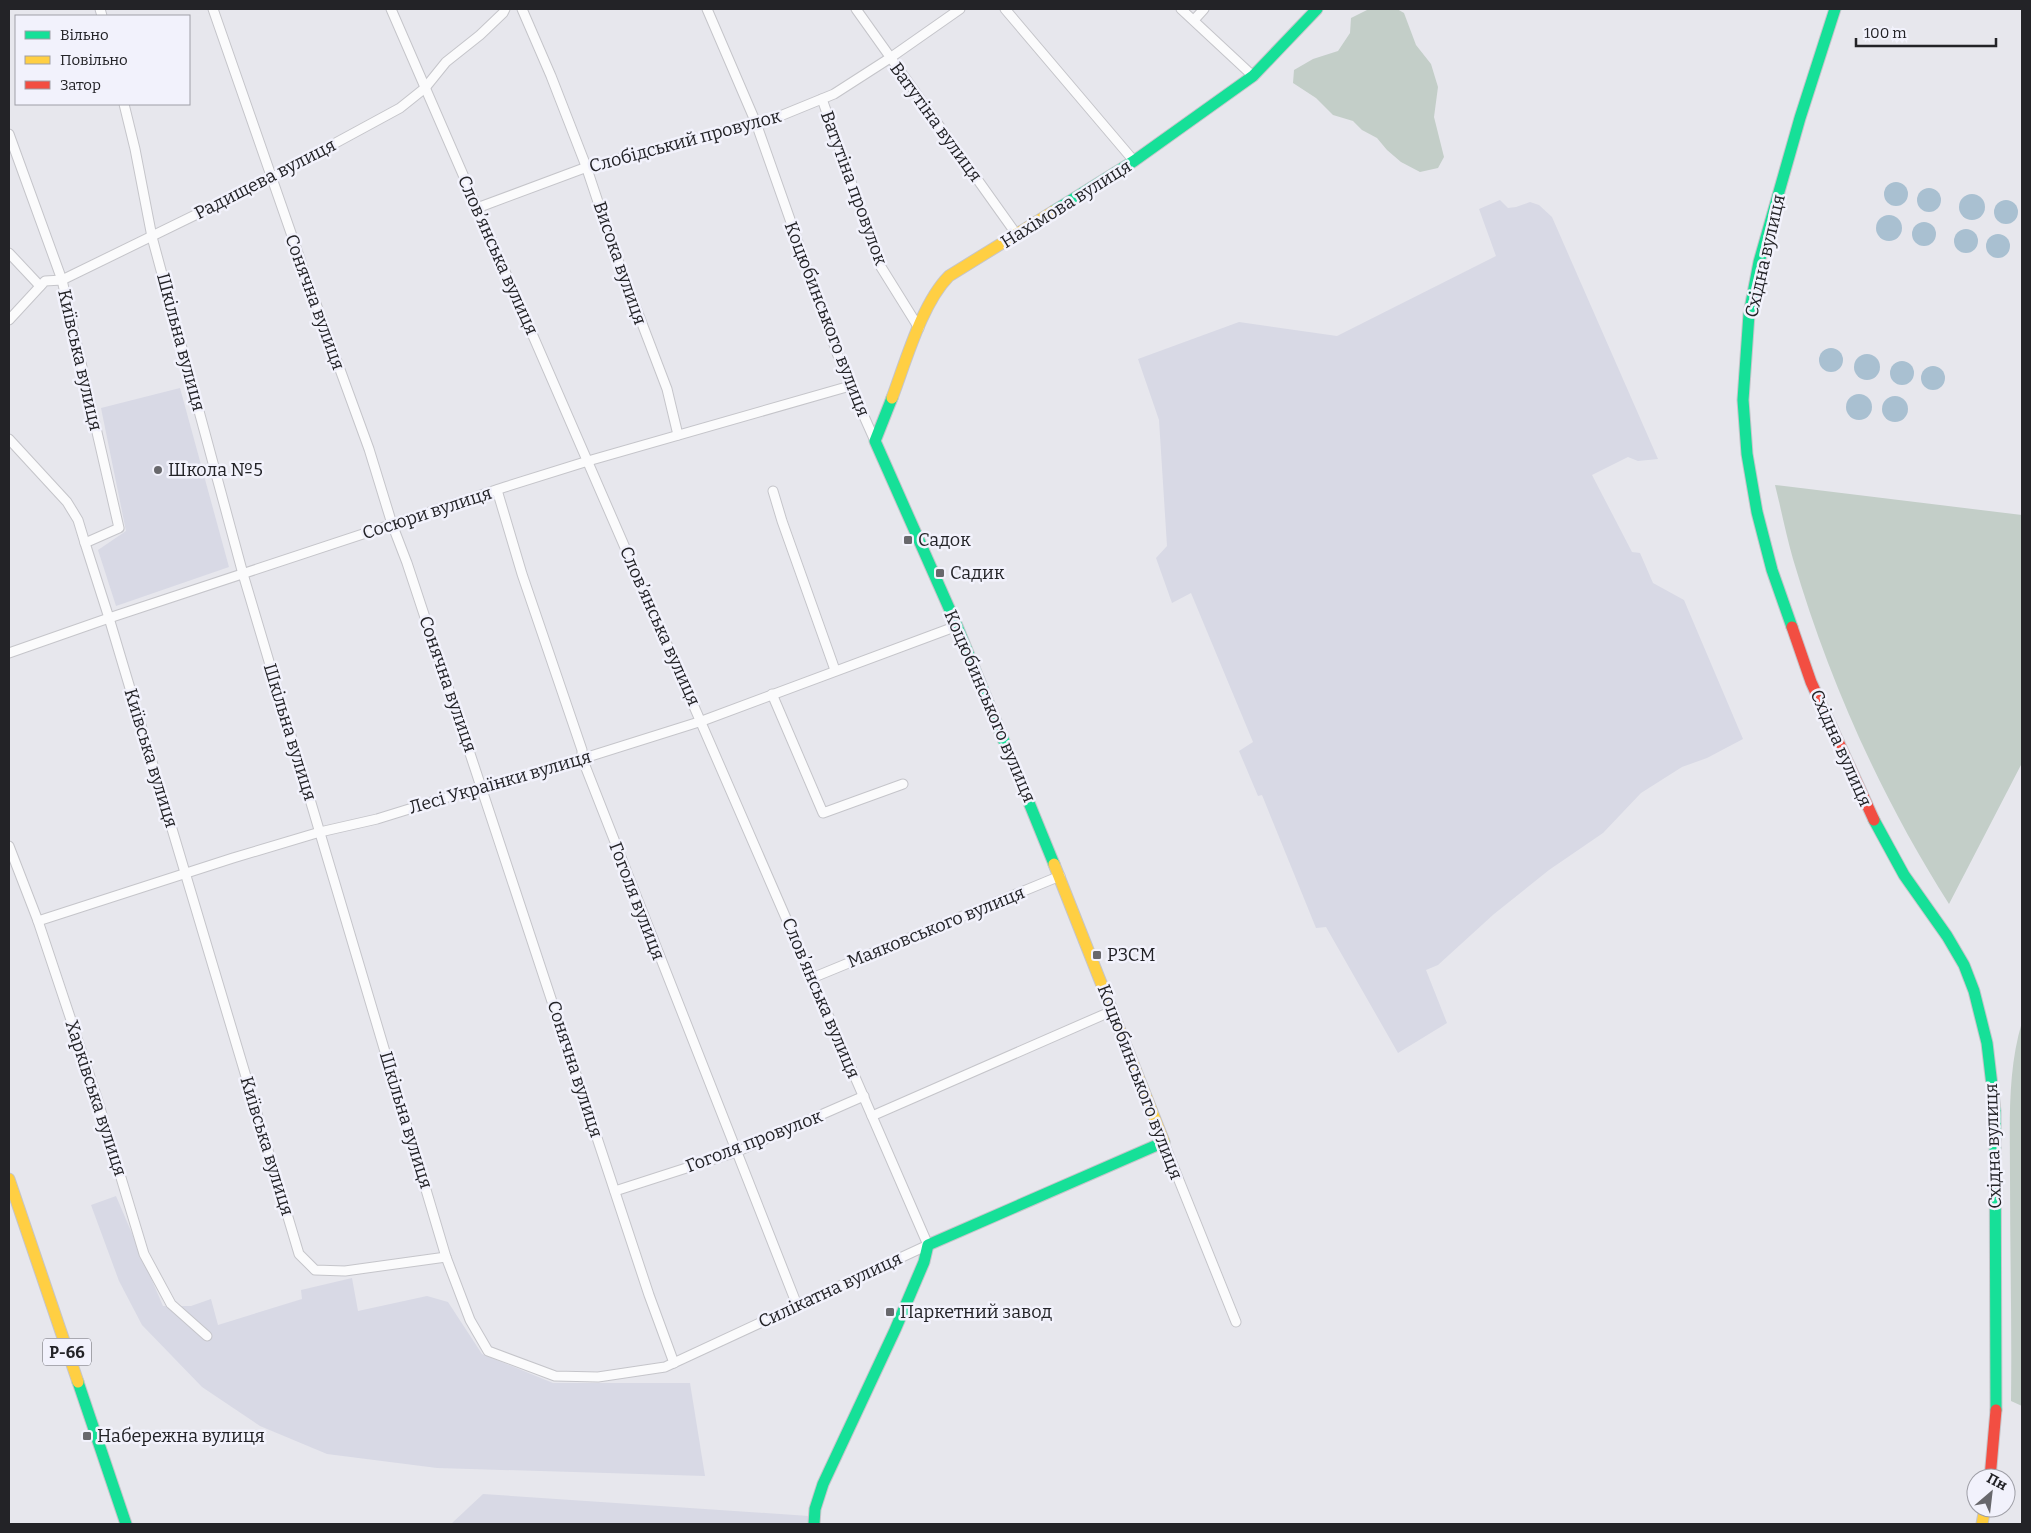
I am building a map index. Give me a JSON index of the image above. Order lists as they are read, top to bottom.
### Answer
{
  "streets": {
    "street": [
      "Ватутіна вулиця",
      "Слобідський провулок",
      "Радищева вулиця",
      "Ватутіна провулок",
      "Нахімова вулиця",
      "Слов’янська вулиця",
      "Східна вулиця",
      "Висока вулиця",
      "Сонячна вулиця",
      "Коцюбинського вулиця",
      "Шкільна вулиця",
      "Київська вулиця",
      "Сосюри вулиця",
      "Лесі Українки вулиця",
      "Гоголя вулиця",
      "Маяковського вулиця",
      "Харківська вулиця",
      "Гоголя провулок",
      "Силікатна вулиця",
      "Р-66"
    ]
  },
  "crossings": [
    ["Ватутіна вулиця", "Слобідський провулок"],
    ["Ватутіна вулиця", "Нахімова вулиця"],
    ["Слобідський провулок", "Ватутіна провулок"],
    ["Слобідський провулок", "Слов’янська вулиця"],
    ["Слобідський провулок", "Висока вулиця"],
    ["Слобідський провулок", "Коцюбинського вулиця"],
    ["Радищева вулиця", "Слов’янська вулиця"],
    ["Радищева вулиця", "Сонячна вулиця"],
    ["Радищева вулиця", "Шкільна вулиця"],
    ["Радищева вулиця", "Київська вулиця"],
    ["Ватутіна провулок", "Нахімова вулиця"],
    ["Нахімова вулиця", "Коцюбинського вулиця"],
    ["Слов’янська вулиця", "Сосюри вулиця"],
    ["Слов’янська вулиця", "Лесі Українки вулиця"],
    ["Слов’янська вулиця", "Маяковського вулиця"],
    ["Слов’янська вулиця", "Гоголя провулок"],
    ["Слов’янська вулиця", "Силікатна вулиця"],
    ["Висока вулиця", "Сосюри вулиця"],
    ["Сонячна вулиця", "Сосюри вулиця"],
    ["Сонячна вулиця", "Лесі Українки вулиця"],
    ["Сонячна вулиця", "Гоголя провулок"],
    ["Сонячна вулиця", "Силікатна вулиця"],
    ["Коцюбинського вулиця", "Сосюри вулиця"],
    ["Коцюбинського вулиця", "Лесі Українки вулиця"],
    ["Коцюбинського вулиця", "Маяковського вулиця"],
    ["Коцюбинського вулиця", "Силікатна вулиця"],
    ["Шкільна вулиця", "Київська вулиця"],
    ["Шкільна вулиця", "Сосюри вулиця"],
    ["Шкільна вулиця", "Лесі Українки вулиця"],
    ["Шкільна вулиця", "Силікатна вулиця"],
    ["Київська вулиця", "Сосюри вулиця"],
    ["Київська вулиця", "Лесі Українки вулиця"],
    ["Сосюри вулиця", "Гоголя вулиця"],
    ["Лесі Українки вулиця", "Гоголя вулиця"],
    ["Лесі Українки вулиця", "Харківська вулиця"],
    ["Гоголя вулиця", "Гоголя провулок"],
    ["Гоголя вулиця", "Силікатна вулиця"]
  ],
  "places": {
    "other": ["Школа №5"],
    "transit": [
      "Садок",
      "Садик",
      "РЗСМ",
      "Паркетний завод",
      "Набережна вулиця"
    ]
  },
  "legend": ["Вільно", "Повільно", "Затор"],
  "scale_bar": "100 m",
  "north": "top right"
}
